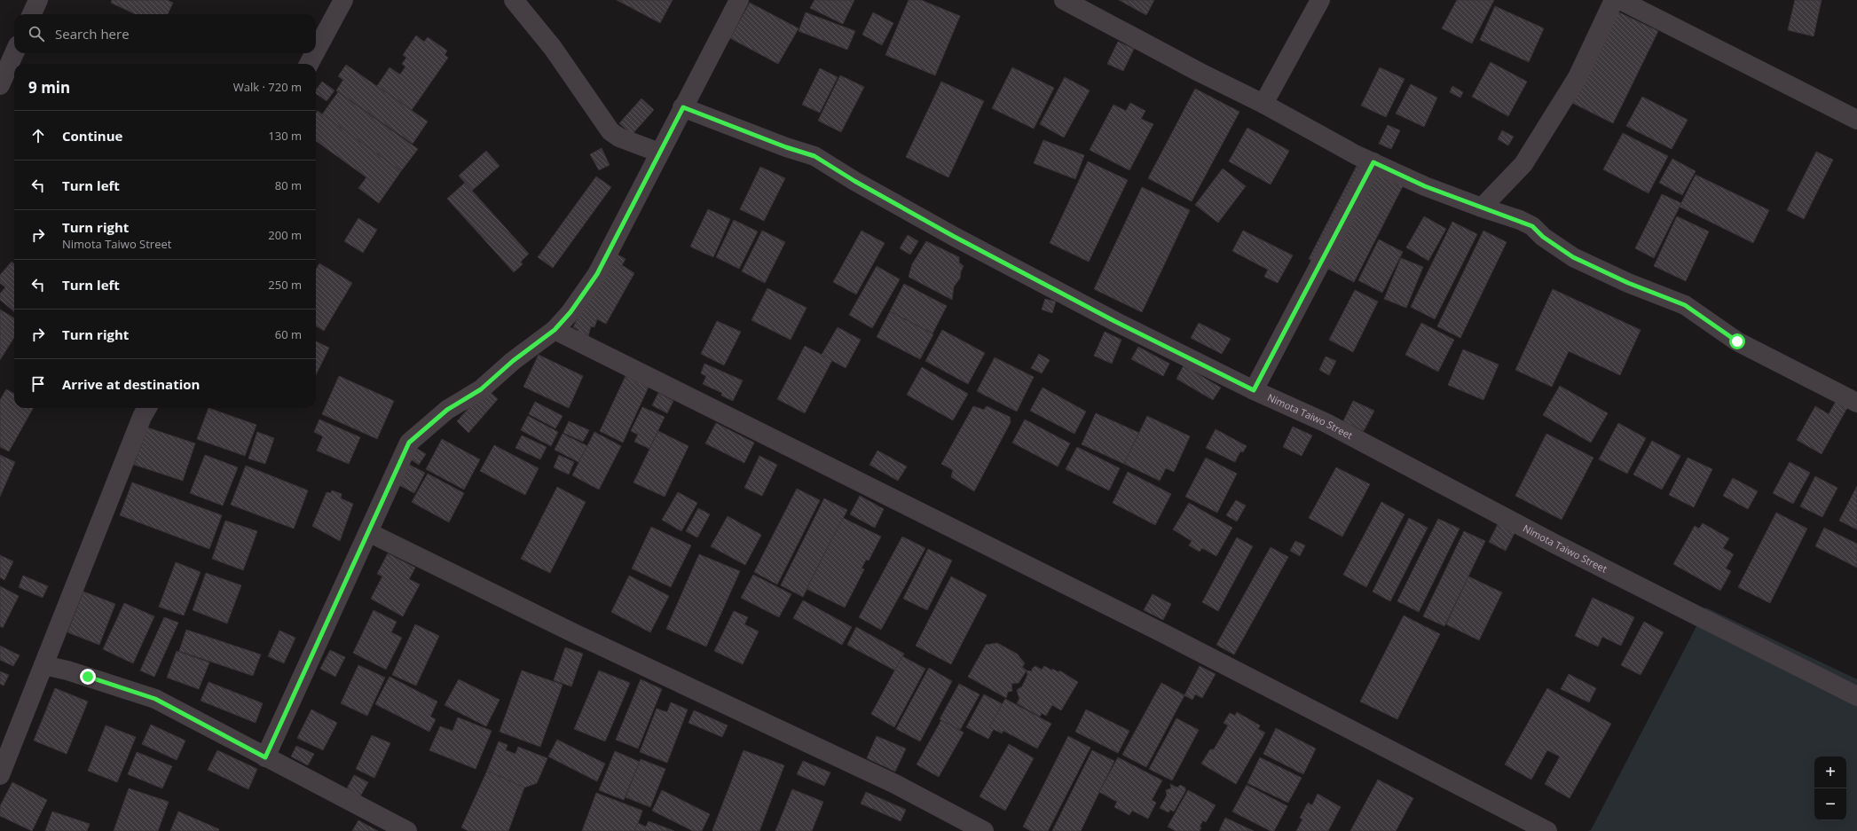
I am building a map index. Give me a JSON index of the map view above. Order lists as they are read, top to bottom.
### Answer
{
  "streets": {
    "street": ["Nimota Taiwo Street"]
  },
  "page": {
    "search": "Search here",
    "heading": ["9 min", "Walk · 720 m"],
    "list": [
      ["Continue", "130 m"],
      ["Turn left", "80 m"],
      ["Turn right", "Nimota Taiwo Street", "200 m"],
      ["Turn left", "250 m"],
      ["Turn right", "60 m"],
      "Arrive at destination"
    ],
    "map_buttons": ["+", "−"]
  }
}
